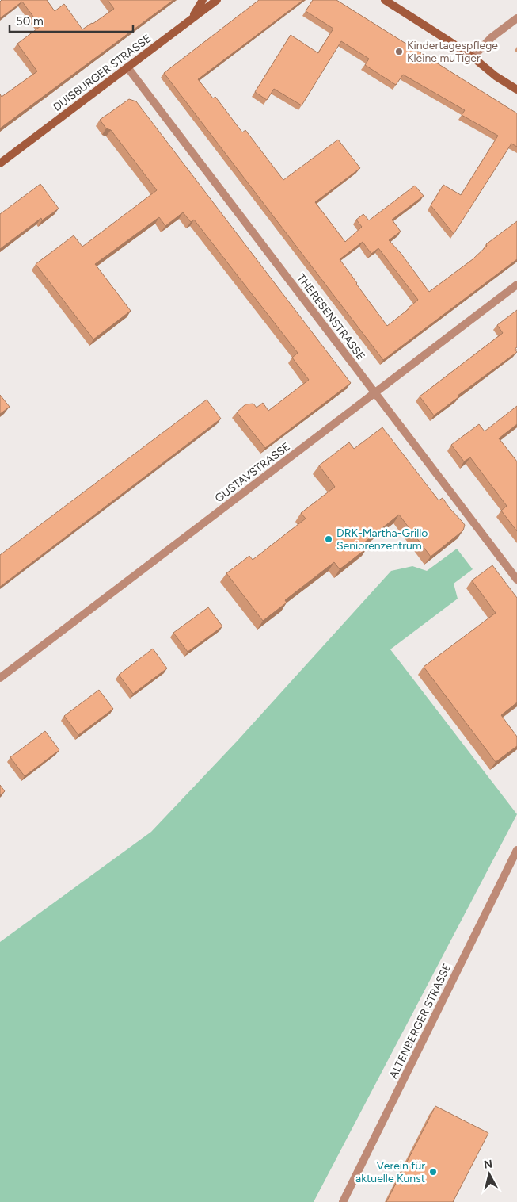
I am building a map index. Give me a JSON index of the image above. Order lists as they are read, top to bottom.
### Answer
{
  "streets": {
    "main road": ["DUISBURGER STRASSE"],
    "street": ["THERESENSTRASSE", "GUSTAVSTRASSE", "ALTENBERGER STRASSE"]
  },
  "crossings": [
    ["DUISBURGER STRASSE", "THERESENSTRASSE"],
    ["THERESENSTRASSE", "GUSTAVSTRASSE"]
  ],
  "places": ["Kindertagespflege Kleine muTiger", "DRK-Martha-Grillo Seniorenzentrum", "Verein für aktuelle Kunst"],
  "scale_bar": "50 m",
  "north": "top"
}
